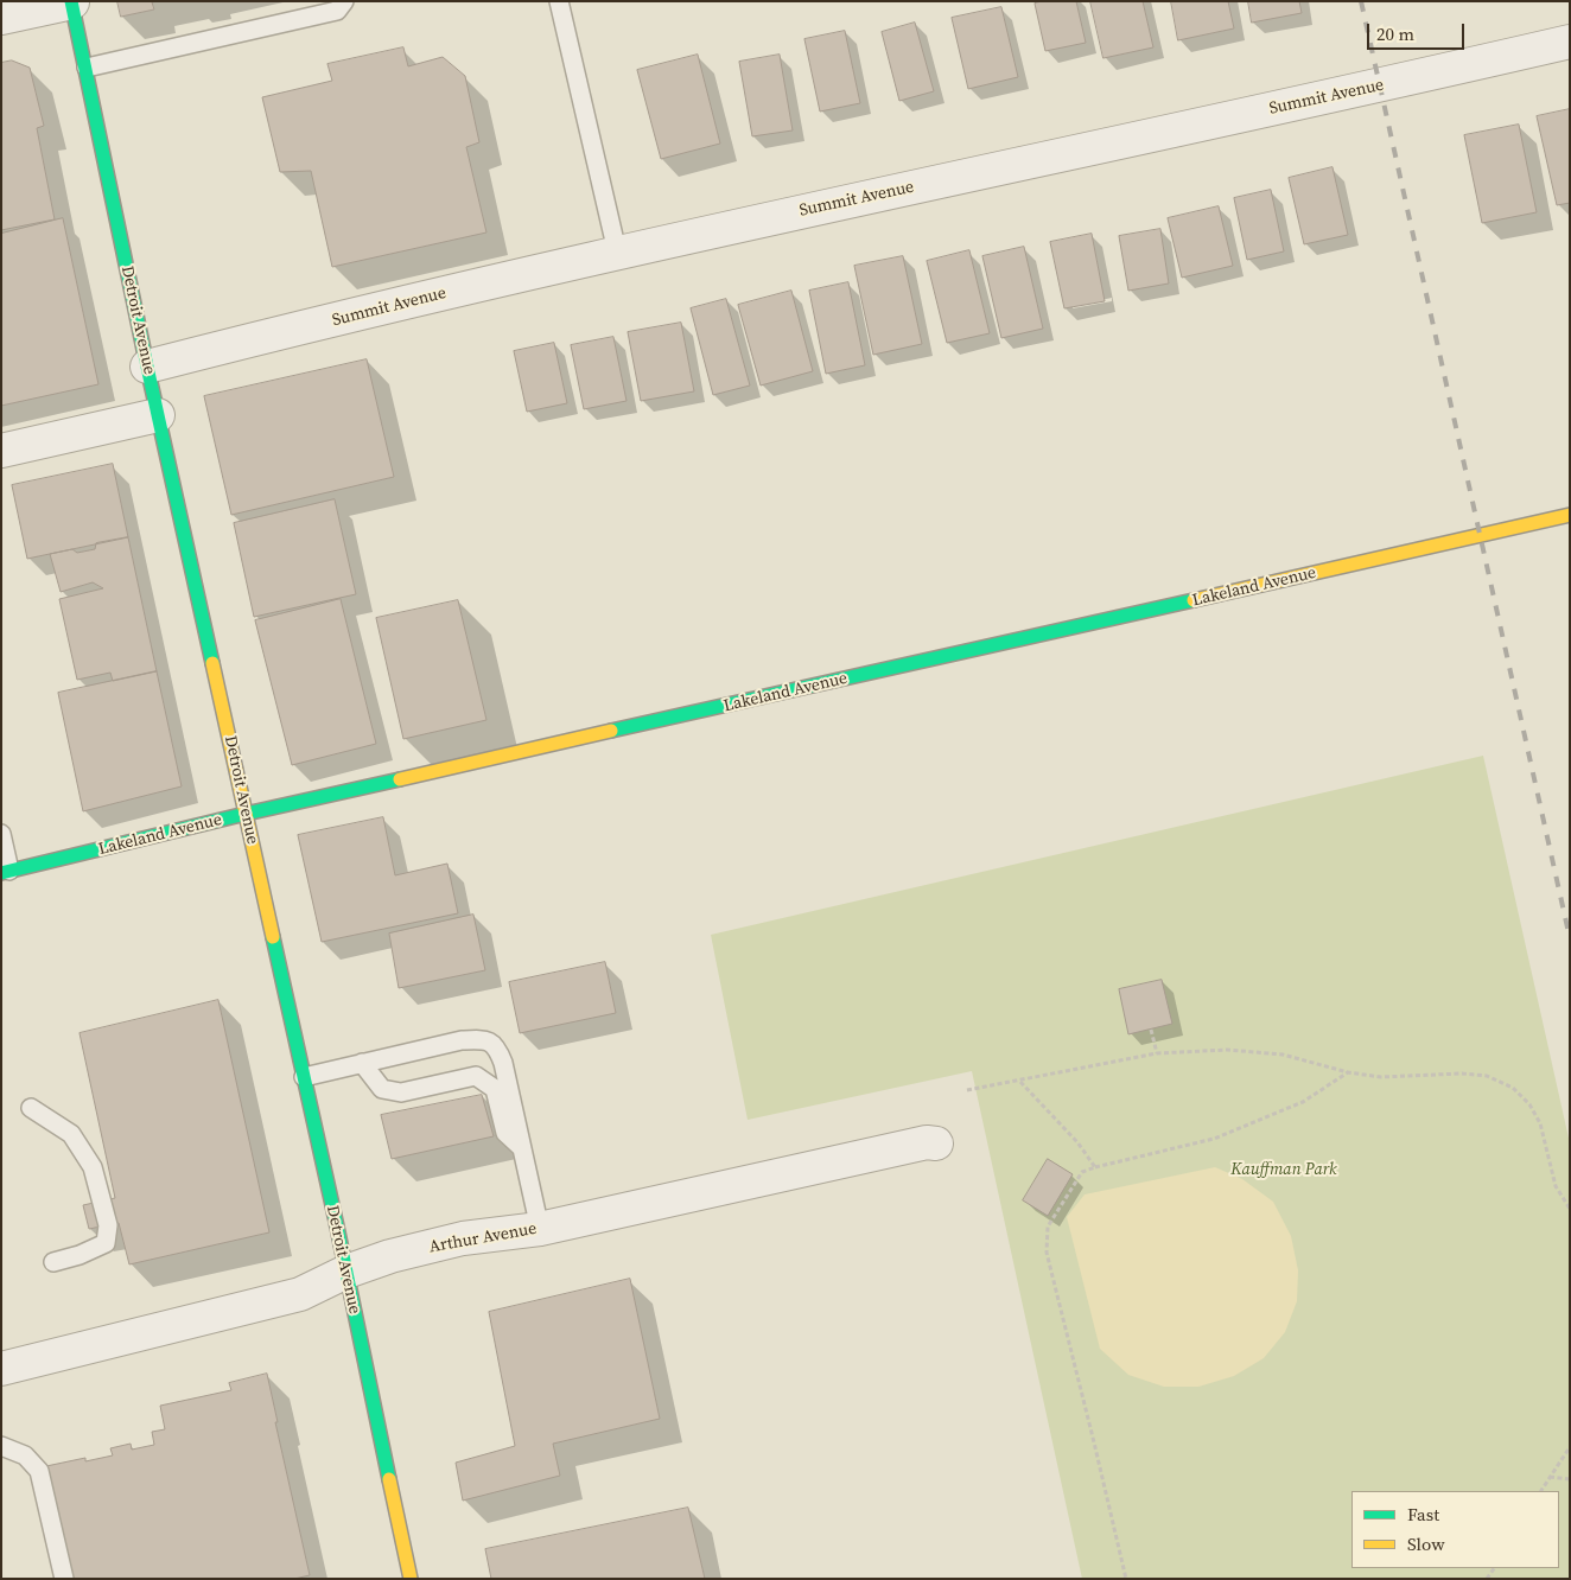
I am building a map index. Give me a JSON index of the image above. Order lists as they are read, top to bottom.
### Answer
{
  "streets": {
    "main road": ["Detroit Avenue", "Lakeland Avenue"],
    "street": ["Summit Avenue", "Arthur Avenue"]
  },
  "crossings": [
    ["Summit Avenue", "Detroit Avenue"],
    ["Detroit Avenue", "Lakeland Avenue"],
    ["Detroit Avenue", "Arthur Avenue"]
  ],
  "parks": ["Kauffman Park"],
  "legend": ["Fast", "Slow"],
  "scale_bar": "20 m"
}
